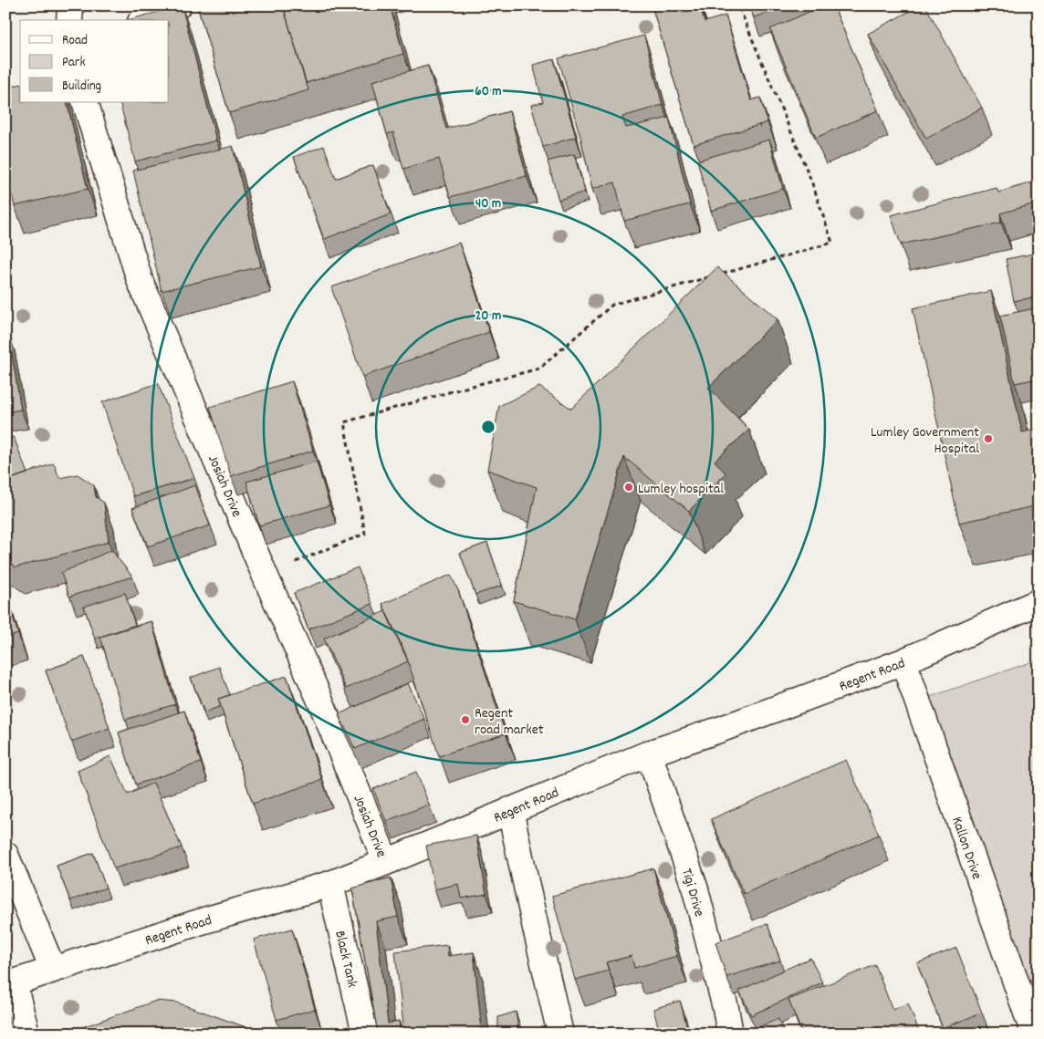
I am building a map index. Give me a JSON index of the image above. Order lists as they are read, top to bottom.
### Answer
{
  "streets": {
    "street": [
      "Josiah Drive",
      "Regent Road",
      "Kallon Drive",
      "Tigi Drive",
      "Black Tank"
    ]
  },
  "crossings": [
    ["Josiah Drive", "Regent Road"],
    ["Regent Road", "Kallon Drive"],
    ["Regent Road", "Tigi Drive"],
    ["Regent Road", "Black Tank"]
  ],
  "places": ["Lumley Government Hospital", "Lumley hospital", "Regent road market"],
  "legend": ["Road", "Park", "Building"],
  "rings": ["60 m", "40 m", "20 m"]
}
